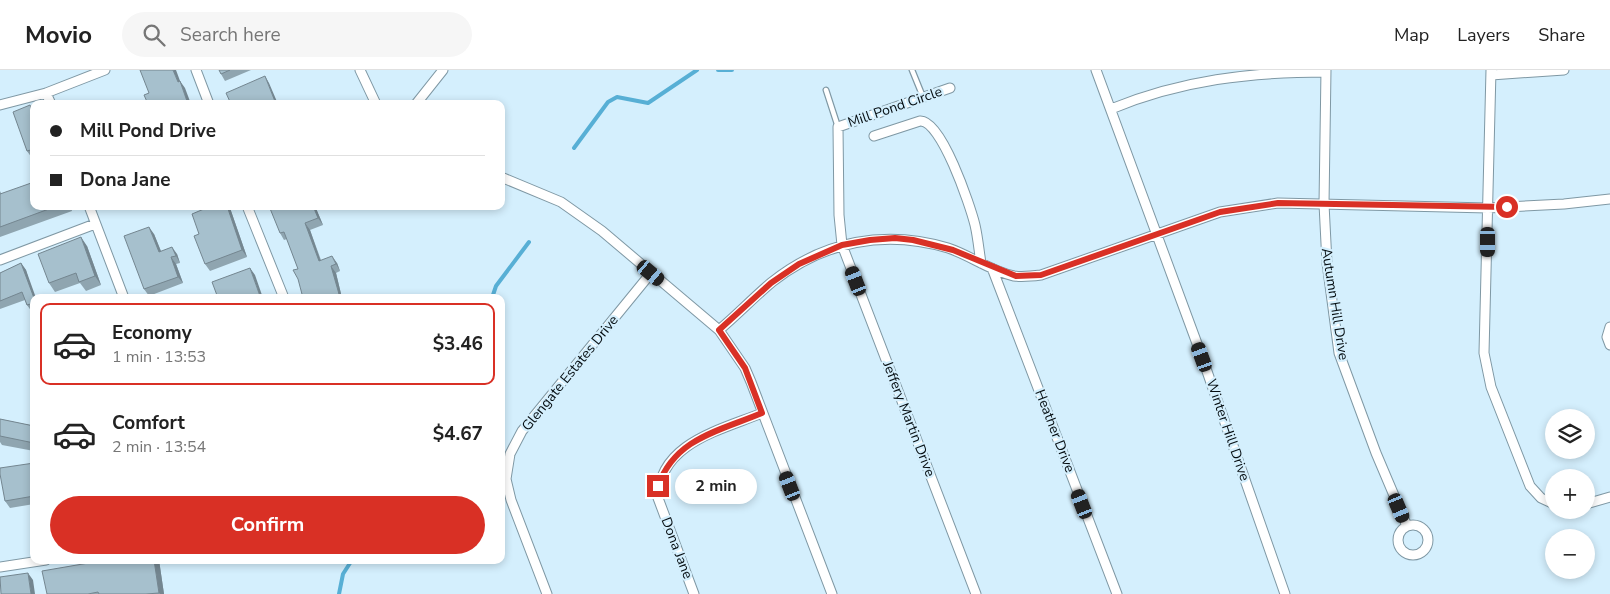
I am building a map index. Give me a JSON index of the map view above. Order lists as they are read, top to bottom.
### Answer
{
  "streets": {
    "street": [
      "Mill Pond Circle",
      "Autumn Hill Drive",
      "Glengate Estates Drive",
      "Jeffery Martin Drive",
      "Winter Hill Drive",
      "Heather Drive",
      "Dona Jane"
    ]
  },
  "crossings": [
    ["Mill Pond Circle", "Jeffery Martin Drive"]
  ],
  "page": {
    "header": "Movio",
    "search": "Search here",
    "nav": ["Map", "Layers", "Share"],
    "banner": ["Mill Pond Drive", "Dona Jane"],
    "list": [
      {
        "name": "Economy",
        "note": "1 min · 13:53",
        "value": "$3.46"
      },
      {
        "name": "Comfort",
        "note": "2 min · 13:54",
        "value": "$4.67"
      }
    ],
    "map_buttons": ["+", "−"],
    "bubble": "2 min",
    "buttons": "Confirm"
  }
}
